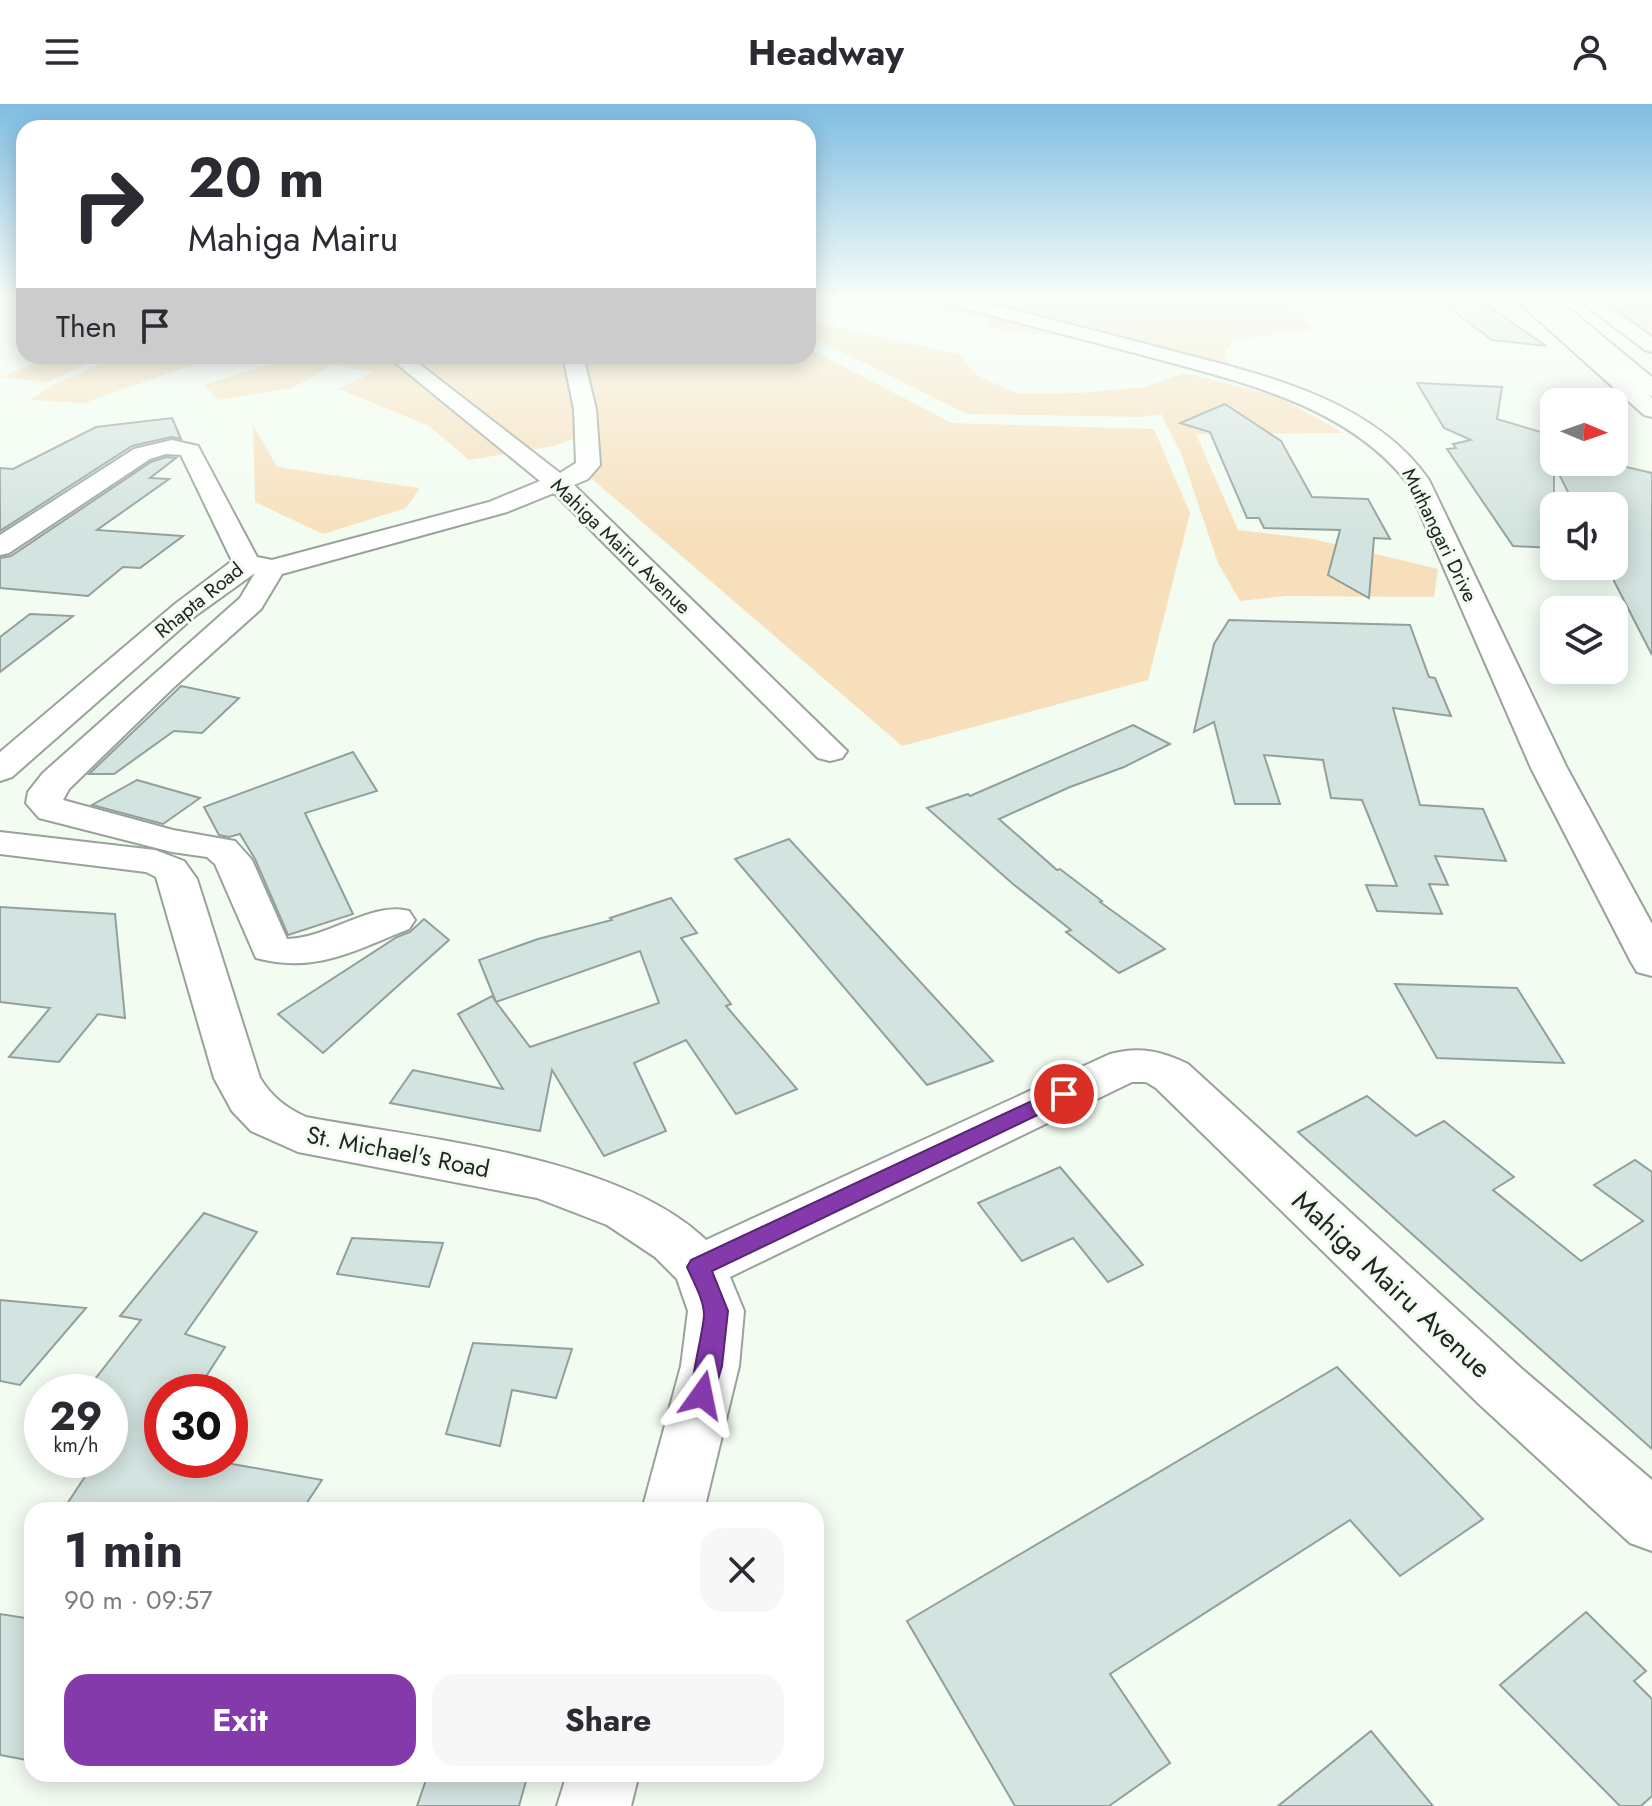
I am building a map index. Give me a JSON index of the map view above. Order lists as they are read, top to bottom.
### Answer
{
  "streets": {
    "street": [
      "Muthangari Drive",
      "Mahiga Mairu Avenue",
      "Rhapta Road",
      "St. Michael's Road"
    ]
  },
  "crossings": [
    ["Mahiga Mairu Avenue", "St. Michael's Road"]
  ],
  "north": "right",
  "page": {
    "header": "Headway",
    "turn": ["20 m", "Mahiga Mairu"],
    "then": "Then",
    "speed": "29 km/h",
    "limit": "30",
    "heading": ["1 min", "90 m · 09:57"],
    "buttons": ["Exit", "Share"]
  }
}
